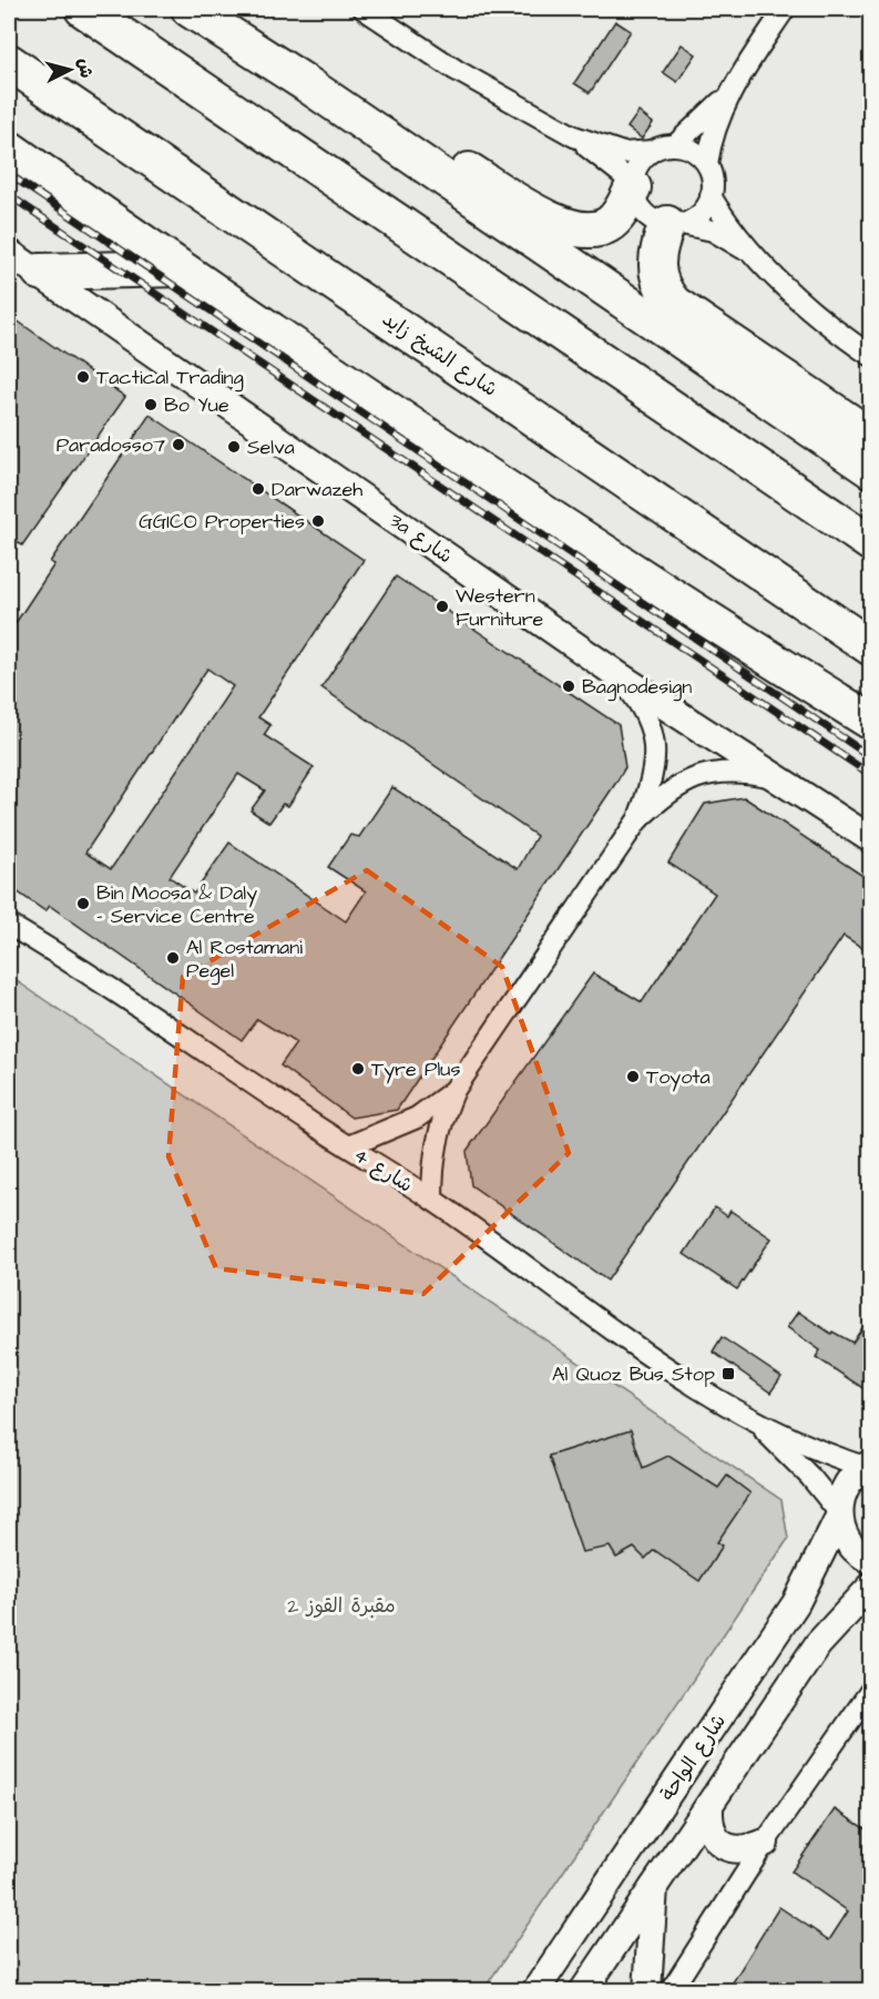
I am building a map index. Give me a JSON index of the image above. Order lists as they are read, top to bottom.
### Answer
{
  "streets": {
    "highway": ["شارع الشيخ زايد"],
    "street": ["3a شارع", "شارع 4", "شارع الواحة"]
  },
  "crossings": [
    ["شارع 4", "شارع الواحة"]
  ],
  "parks": ["مقبرة القوز 2"],
  "places": {
    "other": [
      "Tactical Trading",
      "Bo Yue",
      "Paradosso7",
      "Selva",
      "Darwazeh",
      "GGICO Properties",
      "Western Furniture",
      "Bagnodesign",
      "Bin Moosa & Daly - Service Centre",
      "Al Rostamani Pegel",
      "Tyre Plus",
      "Toyota"
    ],
    "transit": ["Al Quoz Bus Stop"]
  },
  "north": "right"
}
